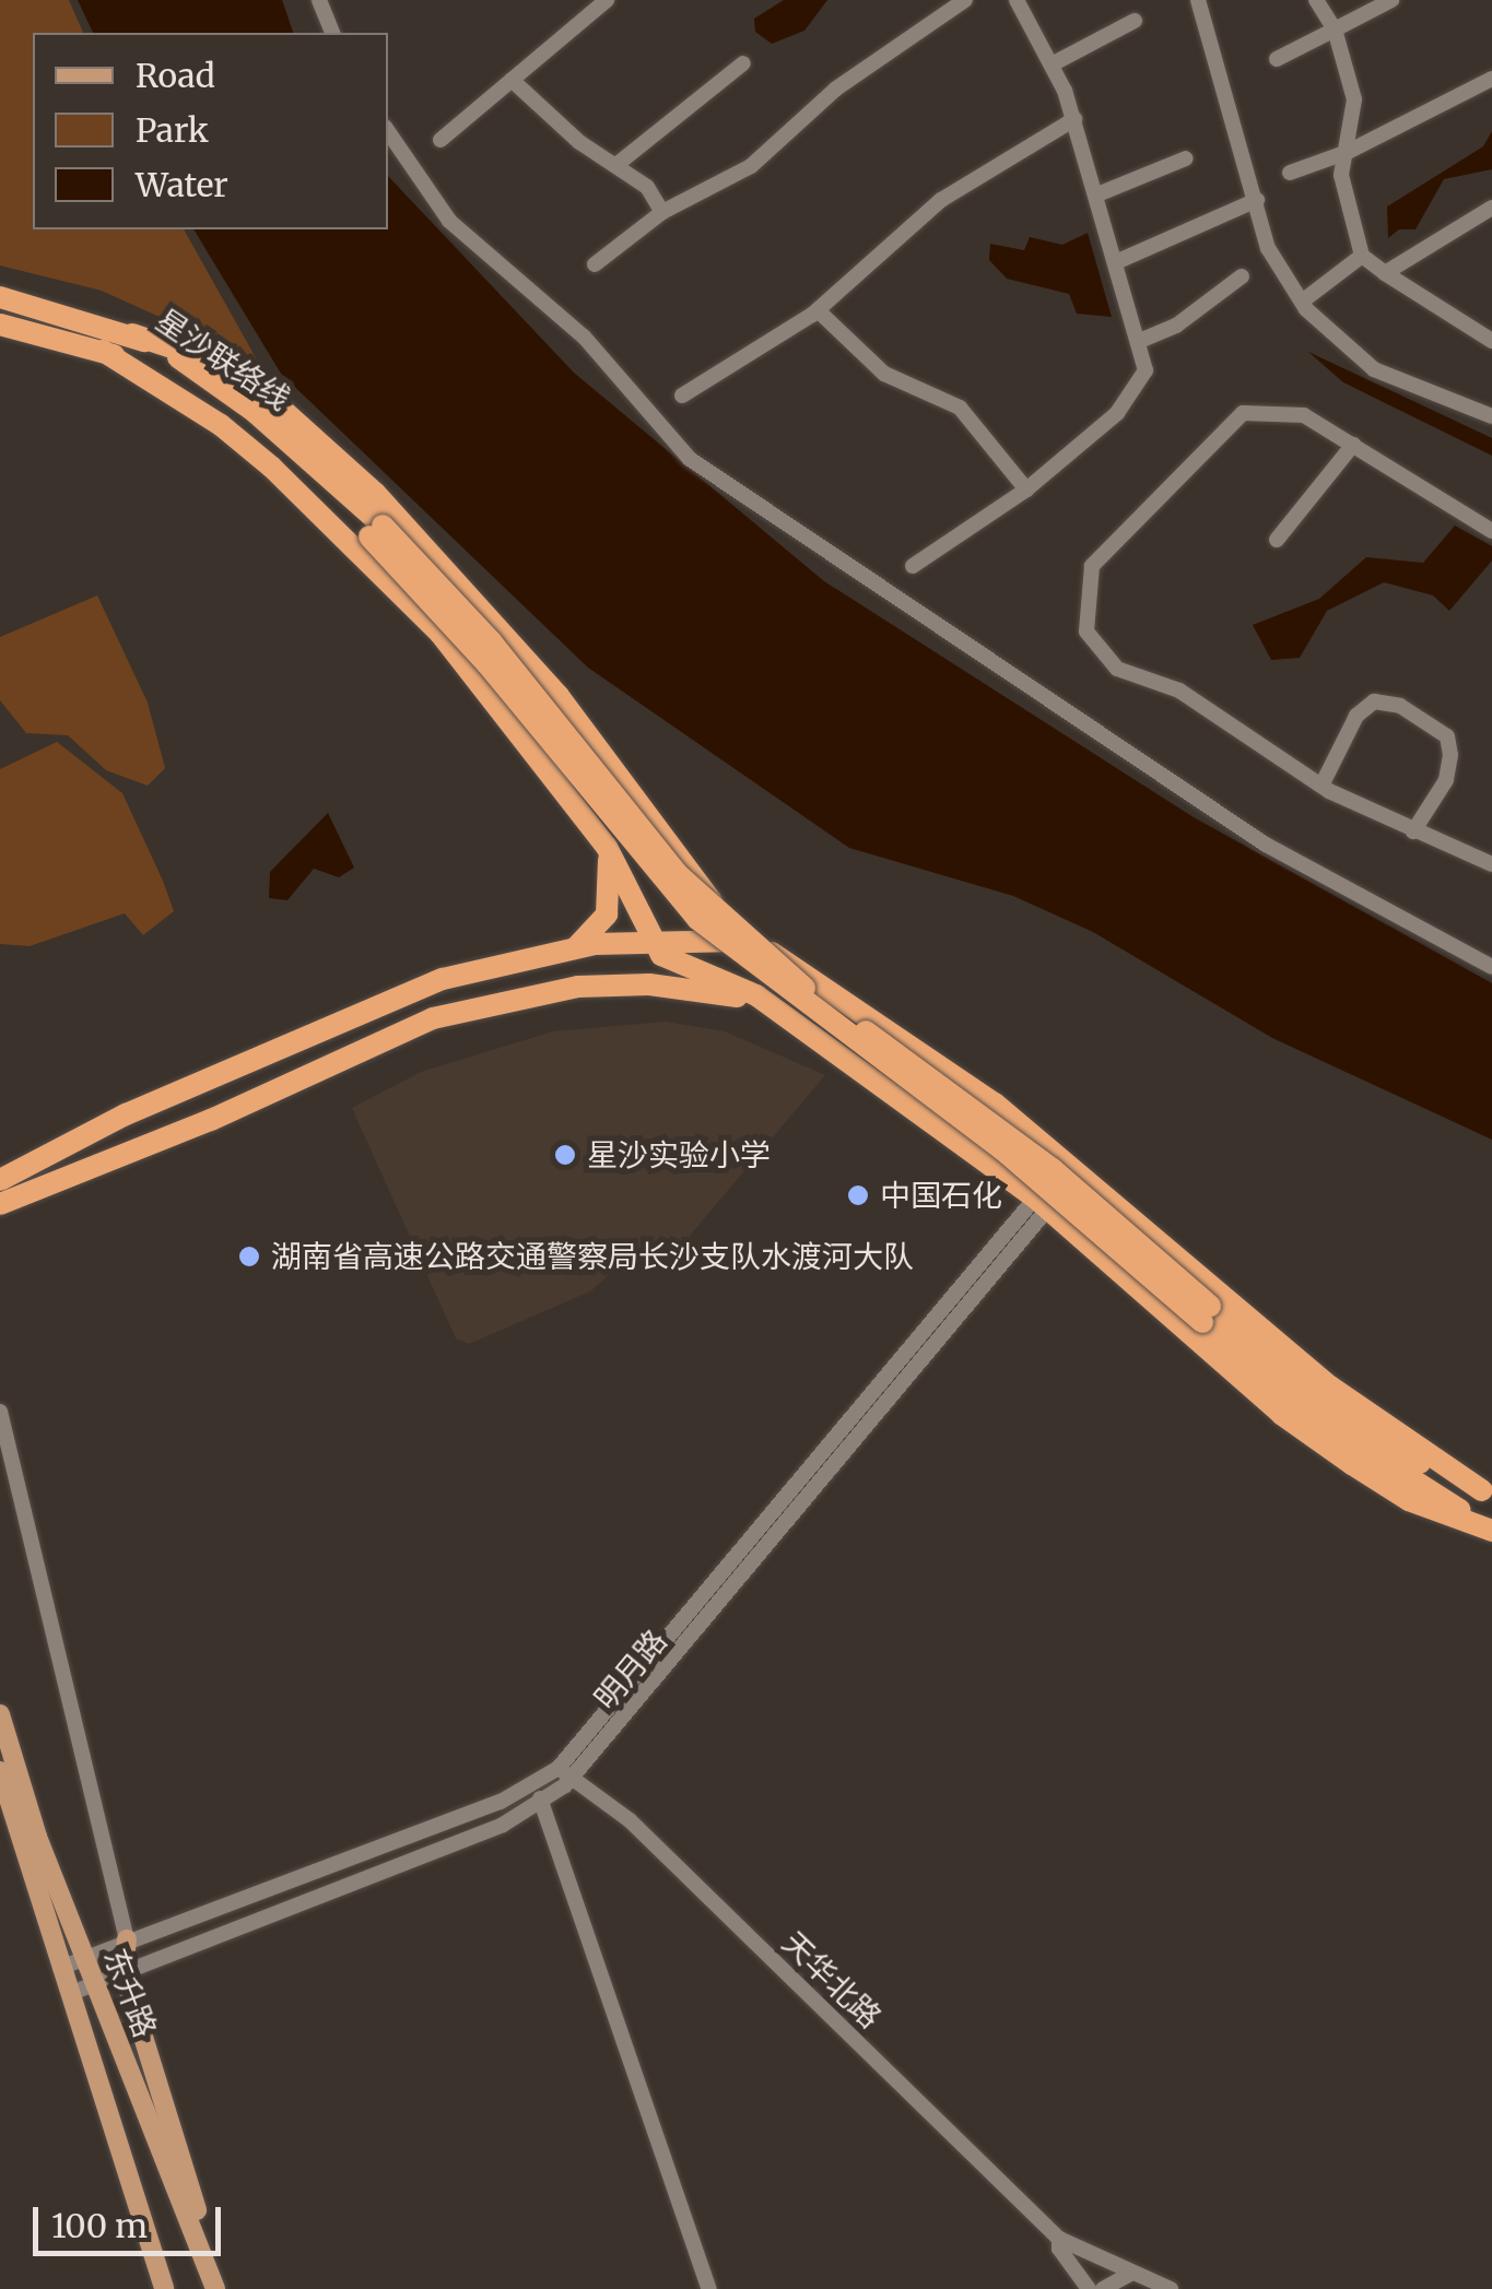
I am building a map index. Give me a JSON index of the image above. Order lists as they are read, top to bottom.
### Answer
{
  "streets": {
    "highway": ["星沙联络线"],
    "main road": ["东升路"],
    "street": ["明月路", "天华北路"]
  },
  "crossings": [
    ["明月路", "天华北路"],
    ["明月路", "东升路"]
  ],
  "places": ["星沙实验小学", "中国石化", "湖南省高速公路交通警察局长沙支队水渡河大队"],
  "legend": ["Road", "Park", "Water"],
  "scale_bar": "100 m"
}
